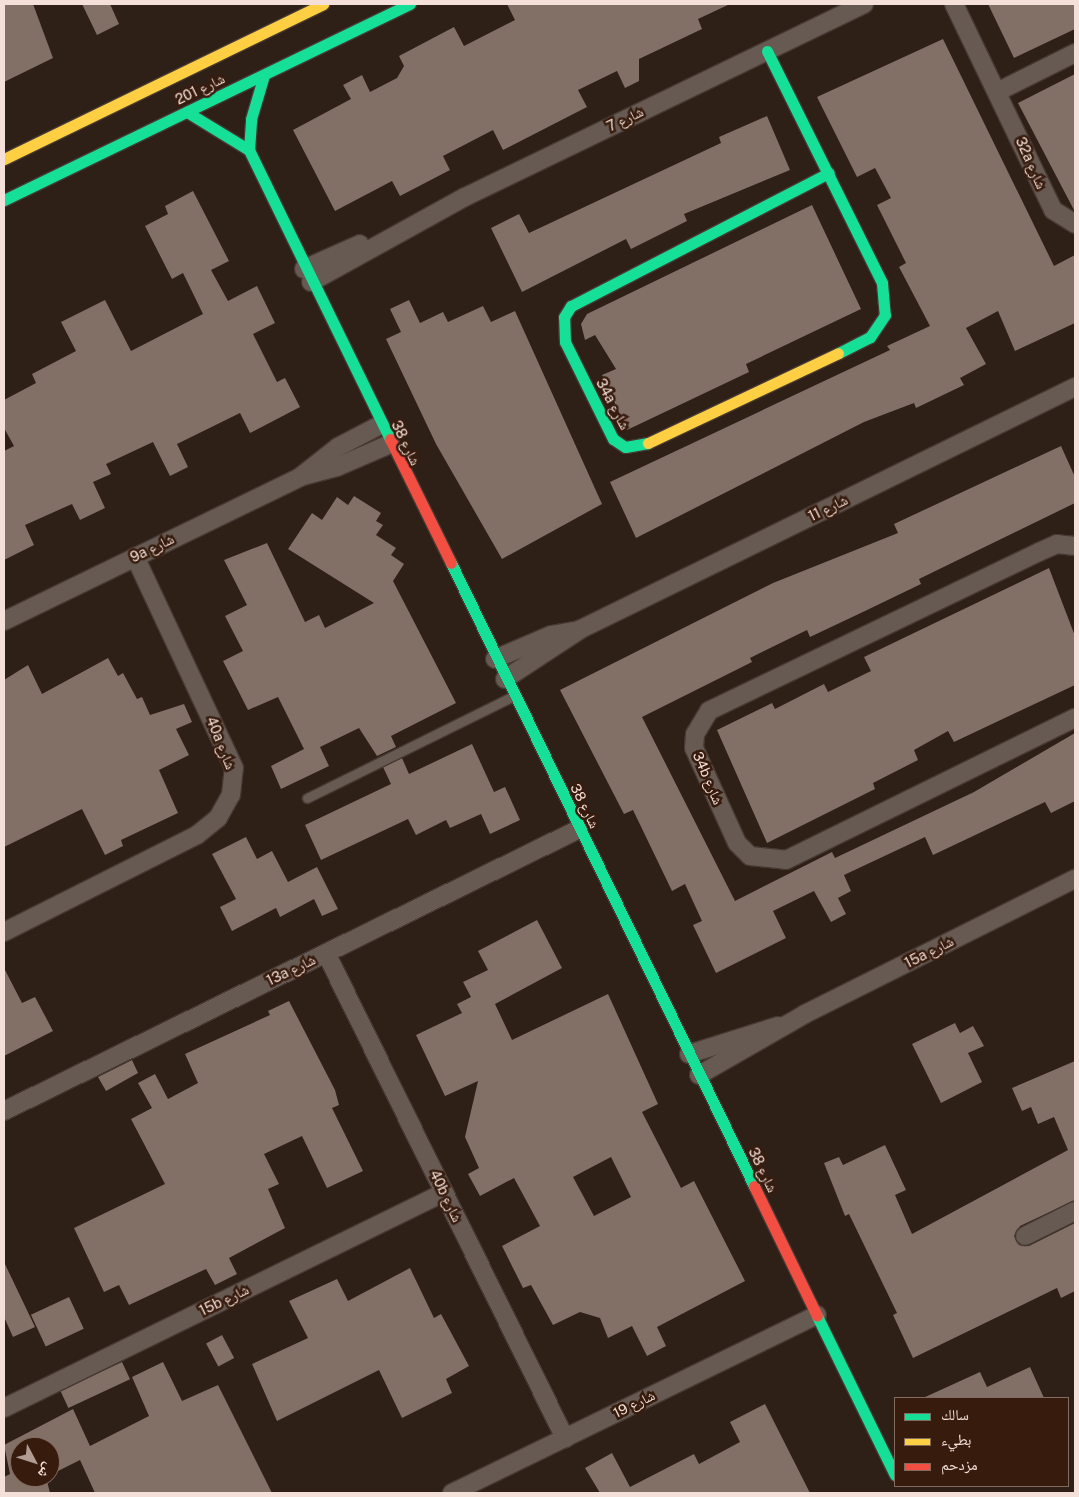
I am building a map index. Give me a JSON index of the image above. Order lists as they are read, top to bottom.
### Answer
{
  "streets": {
    "street": [
      "شارع 201",
      "شارع 7",
      "32a شارع",
      "34a شارع",
      "شارع 38",
      "شارع 11",
      "9a شارع",
      "40a شارع",
      "34b شارع",
      "15a شارع",
      "13a شارع",
      "40b شارع",
      "15b شارع",
      "شارع 19"
    ]
  },
  "crossings": [
    ["شارع 201", "شارع 38"],
    ["شارع 7", "34a شارع"],
    ["شارع 7", "شارع 38"],
    ["شارع 38", "شارع 11"],
    ["شارع 38", "9a شارع"],
    ["شارع 38", "15a شارع"],
    ["شارع 38", "13a شارع"],
    ["شارع 38", "شارع 19"],
    ["9a شارع", "40a شارع"],
    ["13a شارع", "40b شارع"],
    ["40b شارع", "15b شارع"],
    ["40b شارع", "شارع 19"]
  ],
  "legend": ["سالك", "بطيء", "مزدحم"],
  "north": "bottom right"
}
